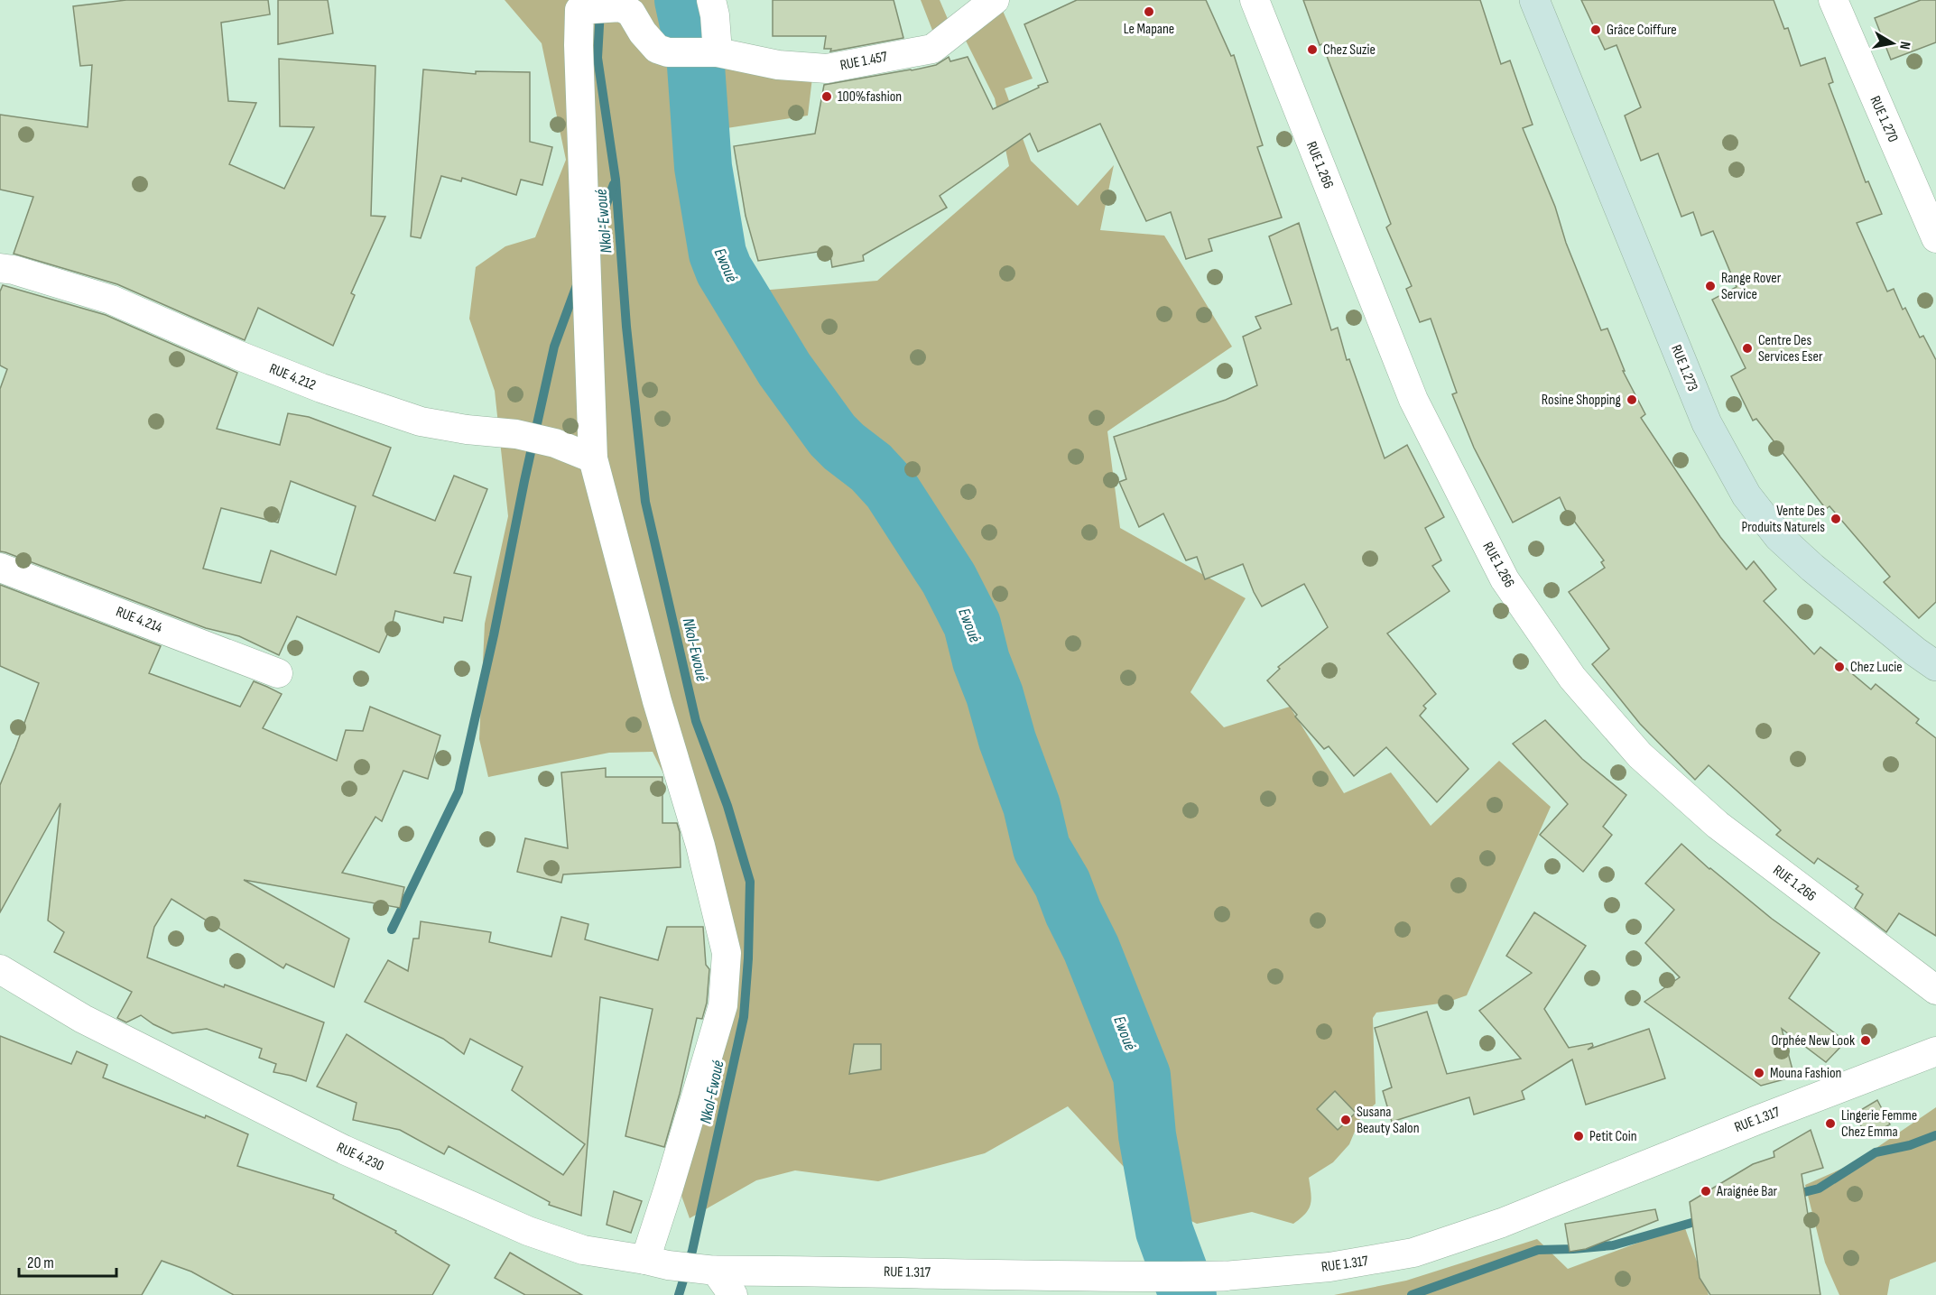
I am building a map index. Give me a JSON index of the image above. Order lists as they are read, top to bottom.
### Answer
{
  "streets": {
    "main road": ["RUE 1.273"],
    "street": [
      "RUE 1.457",
      "RUE 1.270",
      "RUE 1.266",
      "RUE 4.212",
      "RUE 4.214",
      "RUE 1.317",
      "RUE 4.230"
    ]
  },
  "crossings": [
    ["RUE 1.457", "RUE 4.212"],
    ["RUE 1.317", "RUE 4.230"]
  ],
  "water": ["Nkol-Ewoué", "Ewoué"],
  "places": [
    "Le Mapane",
    "Grâce Coiffure",
    "Chez Suzie",
    "100%fashion",
    "Range Rover Service",
    "Centre Des Services Eser",
    "Rosine Shopping",
    "Vente Des Produits Naturels",
    "Chez Lucie",
    "Orphée New Look",
    "Mouna Fashion",
    "Susana Beauty Salon",
    "Lingerie Femme Chez Emma",
    "Petit Coin",
    "Araignée Bar"
  ],
  "scale_bar": "20 m",
  "north": "right"
}
